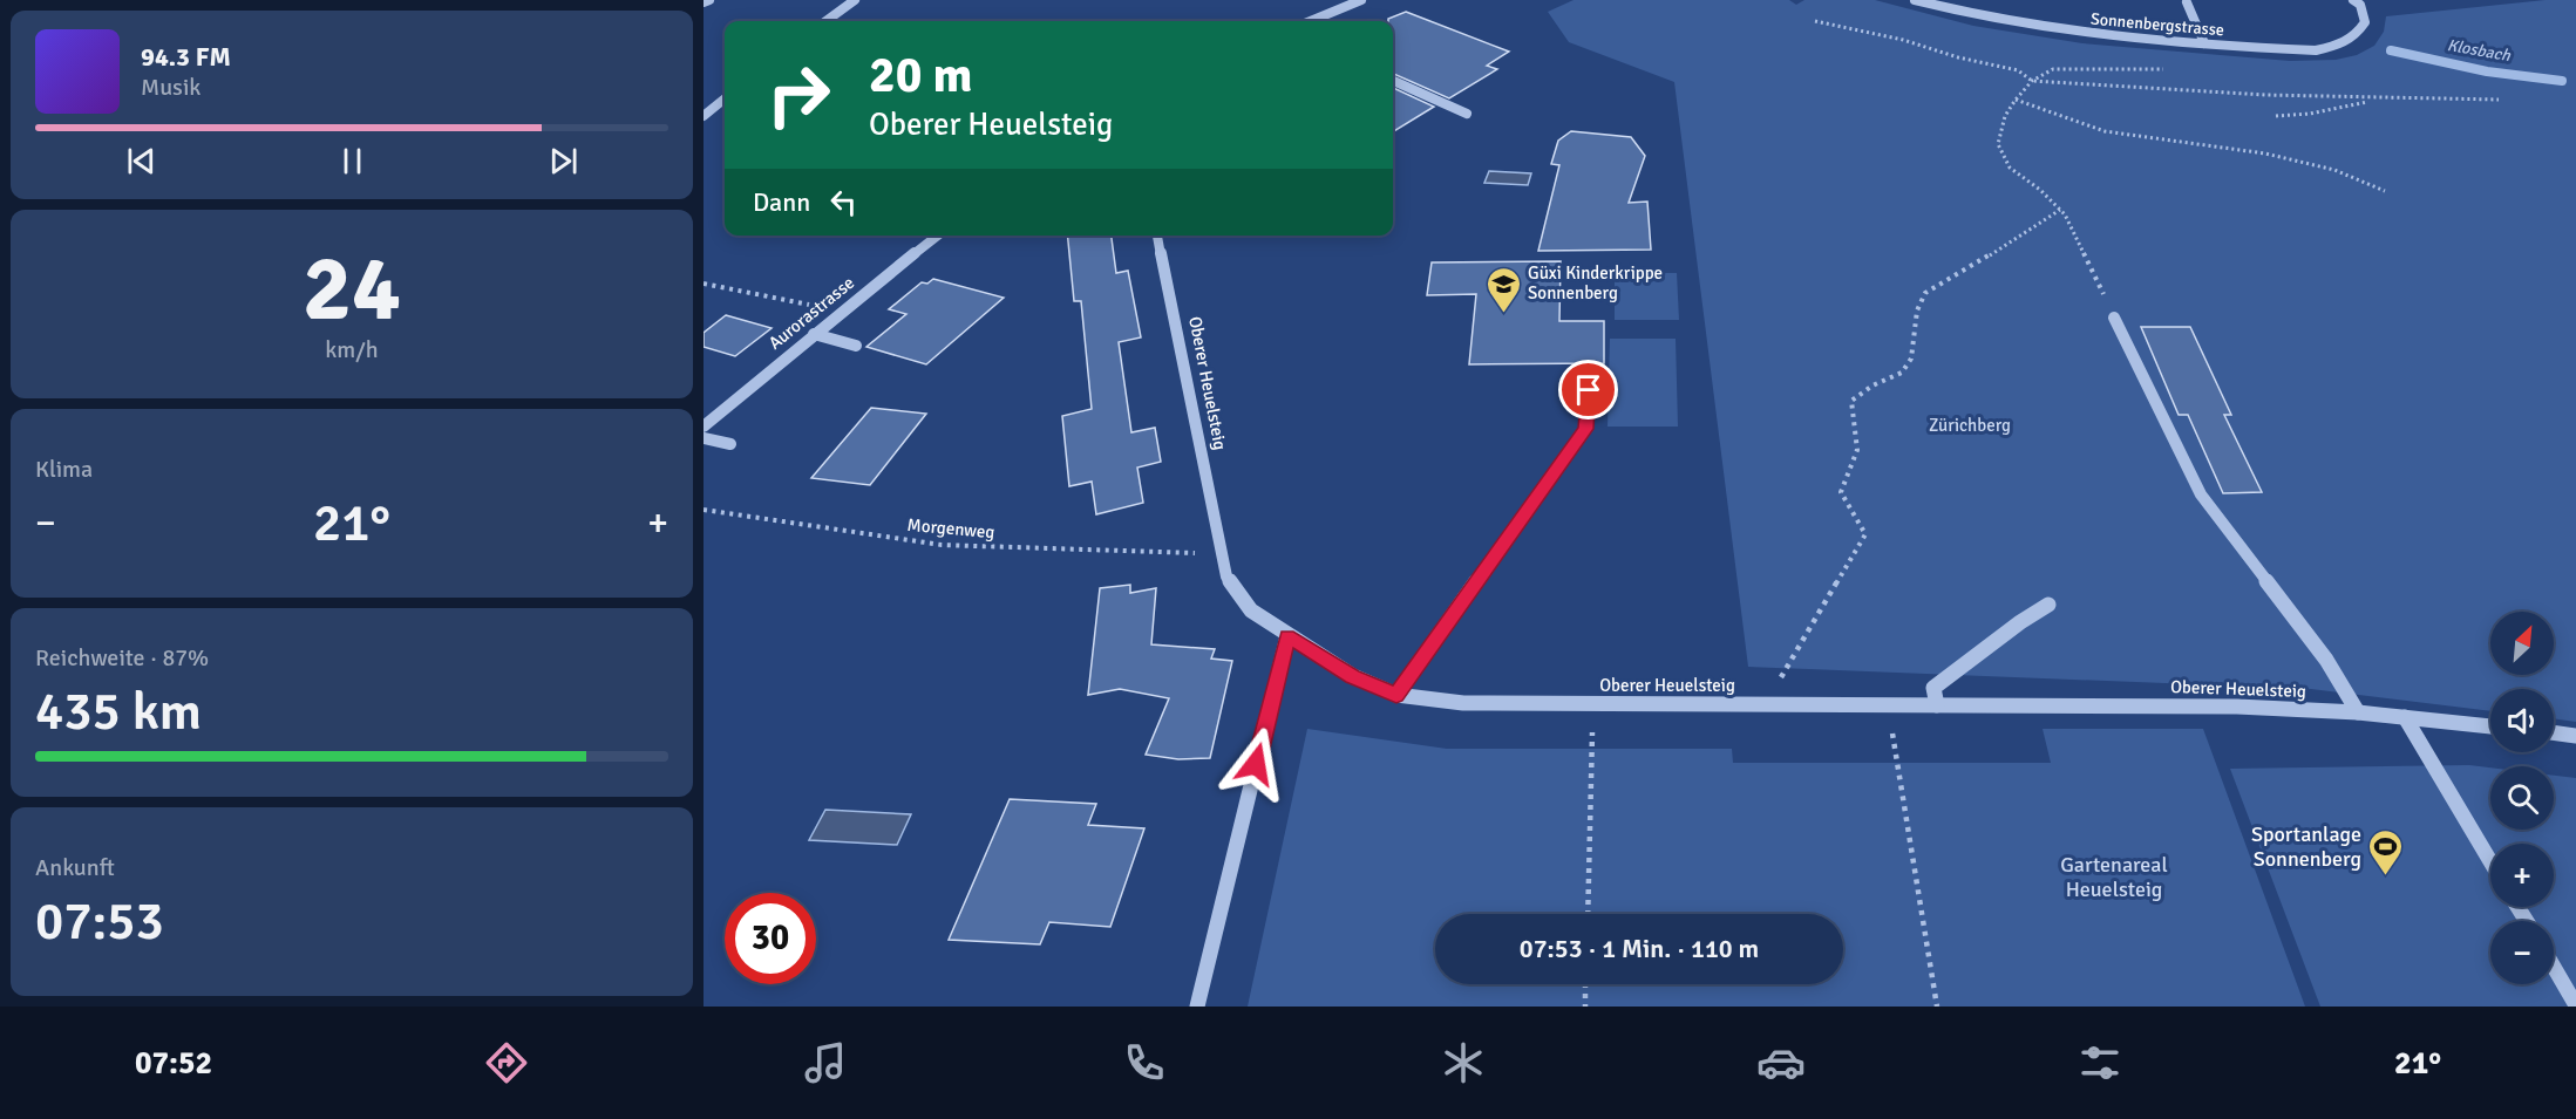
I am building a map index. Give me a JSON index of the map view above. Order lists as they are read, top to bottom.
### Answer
{
  "streets": {
    "street": ["Sonnenbergstrasse", "Aurorastrasse", "Oberer Heuelsteig"],
    "path": ["Morgenweg"]
  },
  "water": ["Klosbach"],
  "parks": ["Zürichberg", "Gartenareal Heuelsteig"],
  "places": {
    "school or university": ["Güxi Kinderkrippe Sonnenberg"],
    "sports": ["Sportanlage Sonnenberg"]
  },
  "north": "top right",
  "page": {
    "turn": ["20 m", "Oberer Heuelsteig"],
    "song": ["94.3 FM", "Musik"],
    "then": "Dann",
    "tile": [
      ["24", "km/h"],
      "Klima",
      ["Reichweite · 87%", "435 km"],
      ["Ankunft", "07:53"]
    ],
    "heat": ["−", "21°", "+"],
    "map_buttons": ["+", "−"],
    "limit": "30",
    "trip": "07:53 · 1 Min. · 110 m",
    "tabs": ["07:52", "21°"]
  }
}
